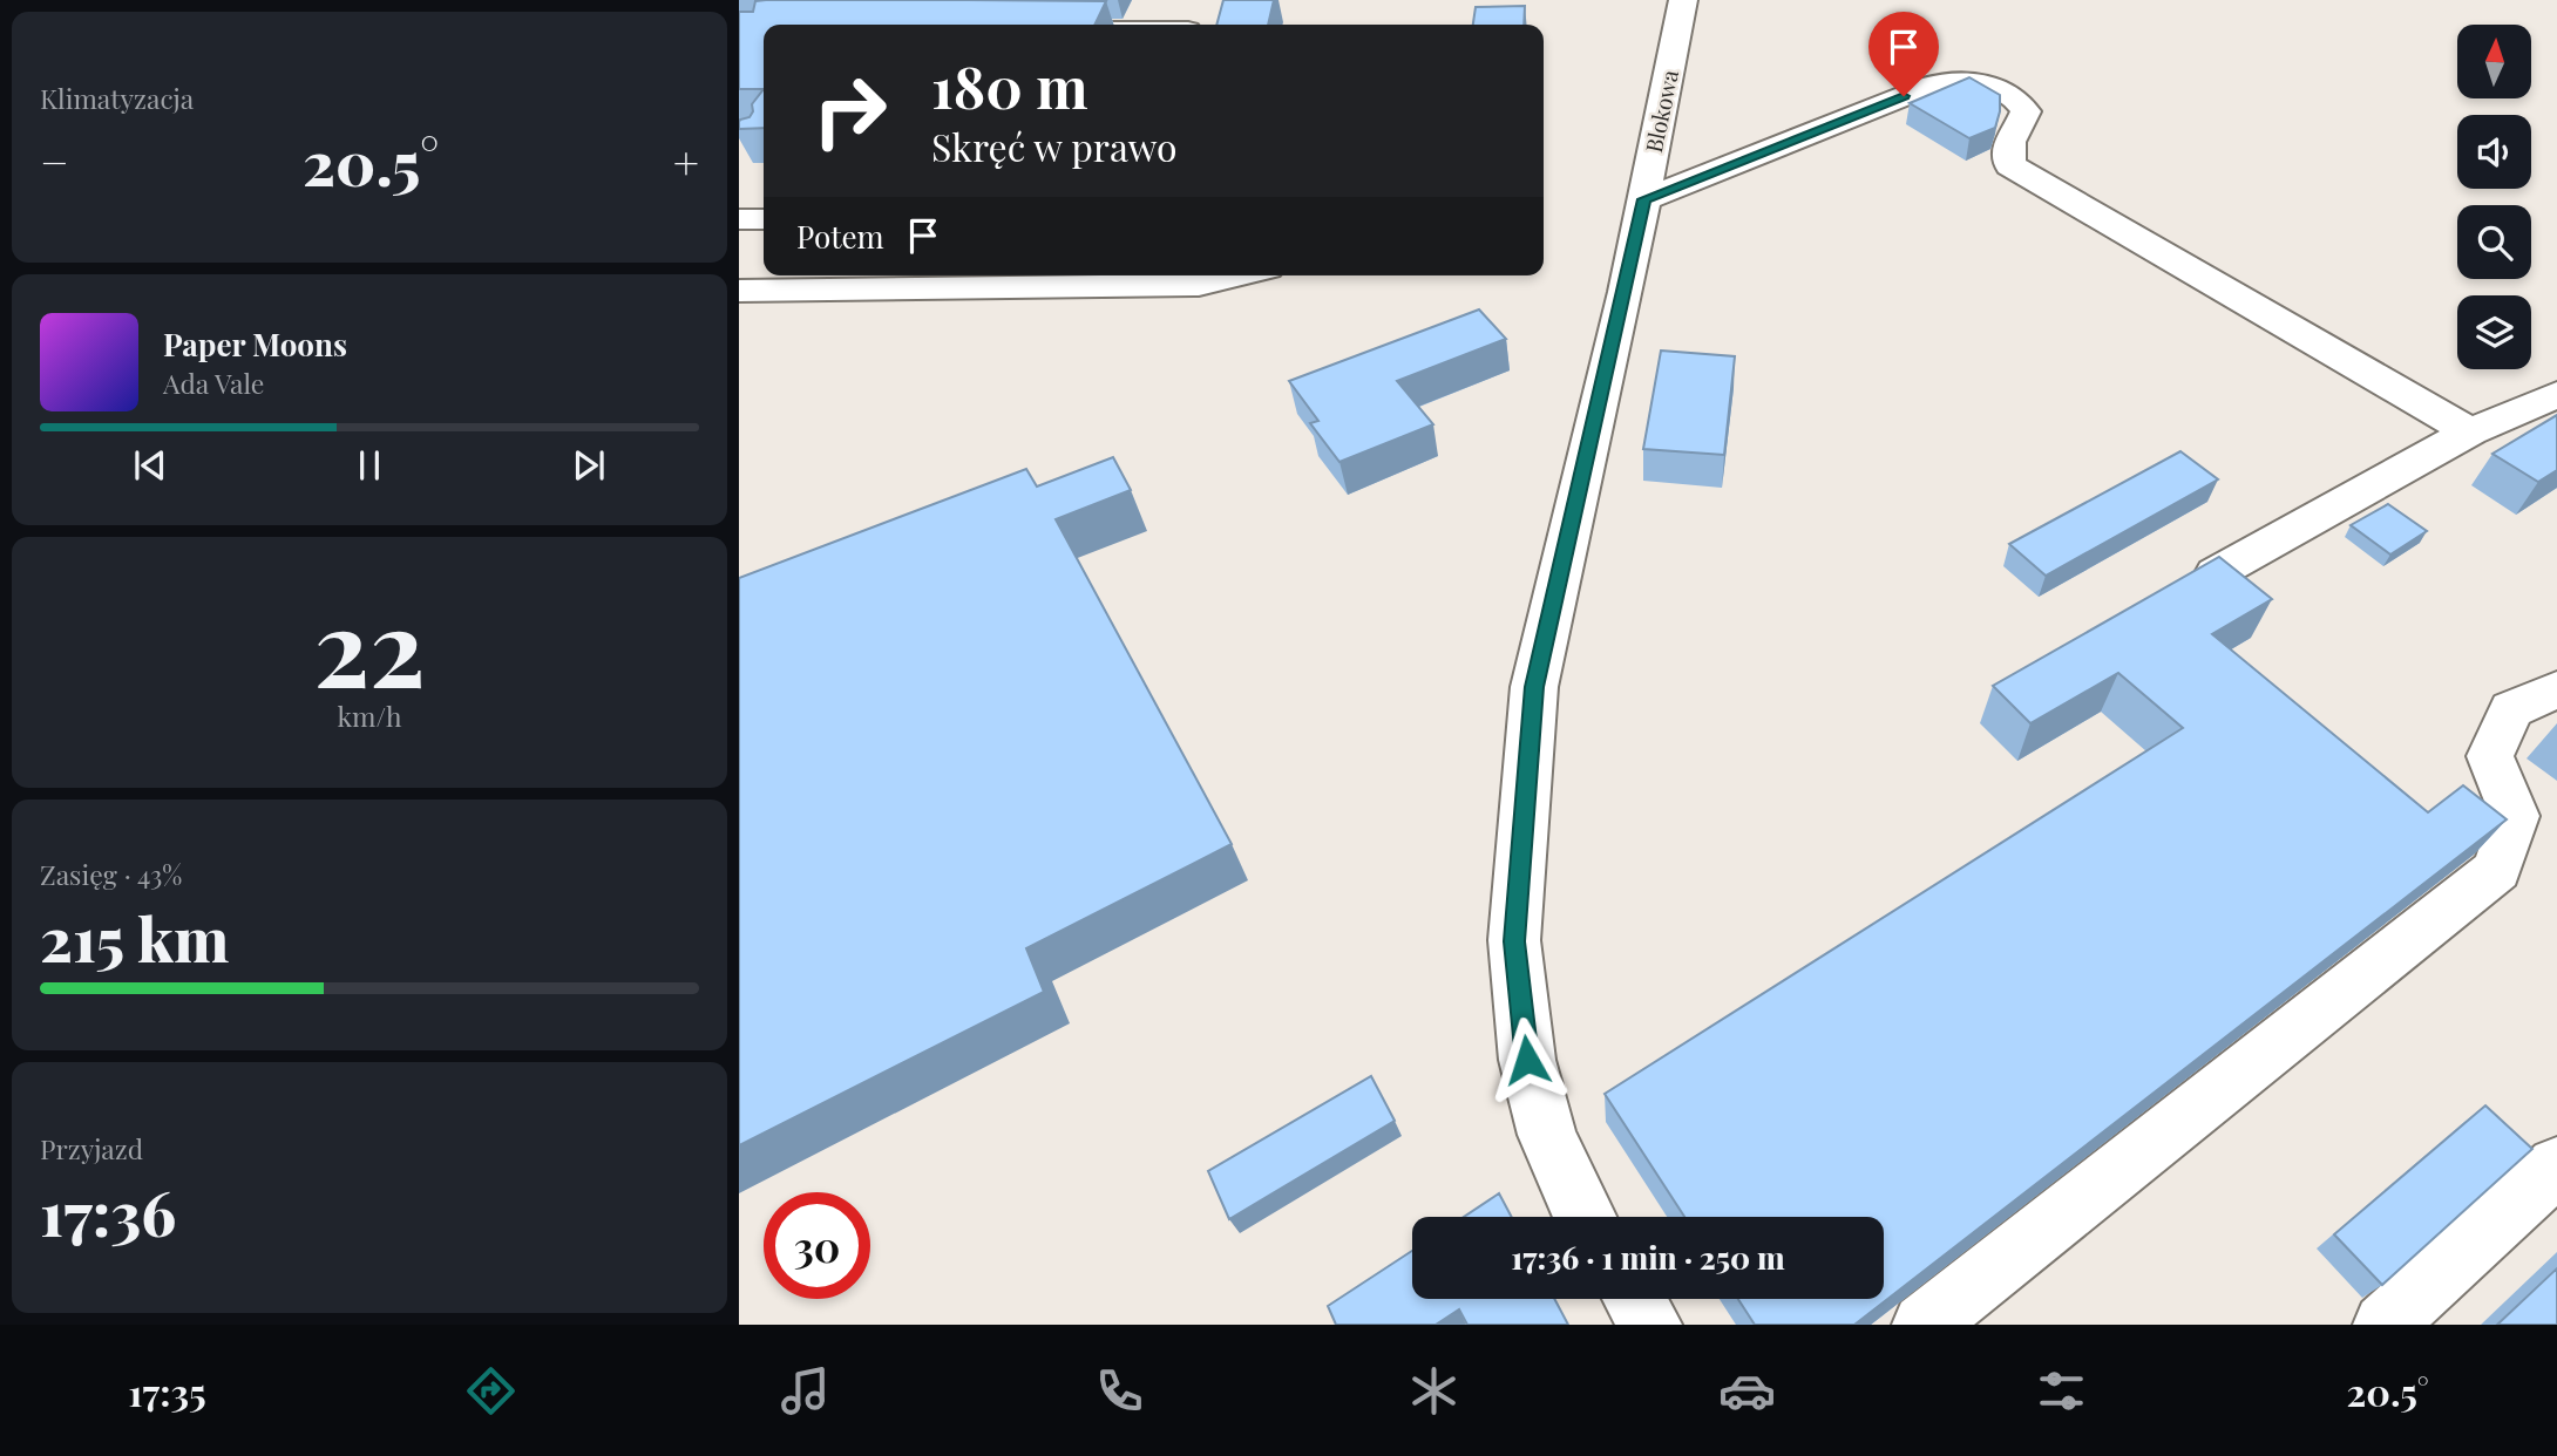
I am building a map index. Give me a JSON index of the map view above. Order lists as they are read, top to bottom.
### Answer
{
  "streets": {
    "street": ["Blokowa"]
  },
  "north": "top",
  "page": {
    "tile": [
      "Klimatyzacja",
      ["22", "km/h"],
      ["Zasięg · 43%", "215 km"],
      ["Przyjazd", "17:36"]
    ],
    "turn": ["180 m", "Skręć w prawo"],
    "heat": ["−", "20.5°", "+"],
    "then": "Potem",
    "song": ["Paper Moons", "Ada Vale"],
    "limit": "30",
    "trip": "17:36 · 1 min · 250 m",
    "tabs": ["17:35", "20.5°"]
  }
}
